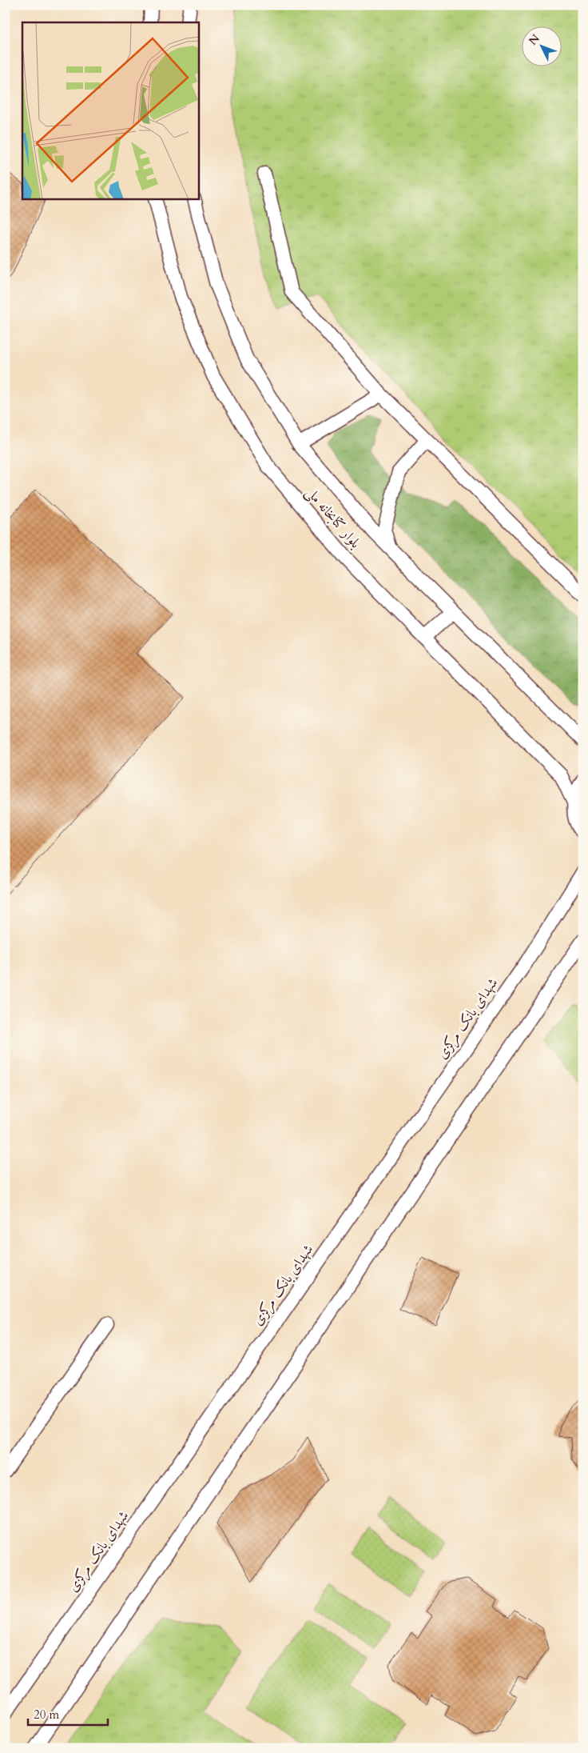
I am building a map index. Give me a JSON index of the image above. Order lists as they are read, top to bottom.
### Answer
{
  "streets": {
    "lane": ["بلوار کتابخانه ملی", "شهدای بانک مرکزی"]
  },
  "scale_bar": "20 m",
  "north": "top left"
}
